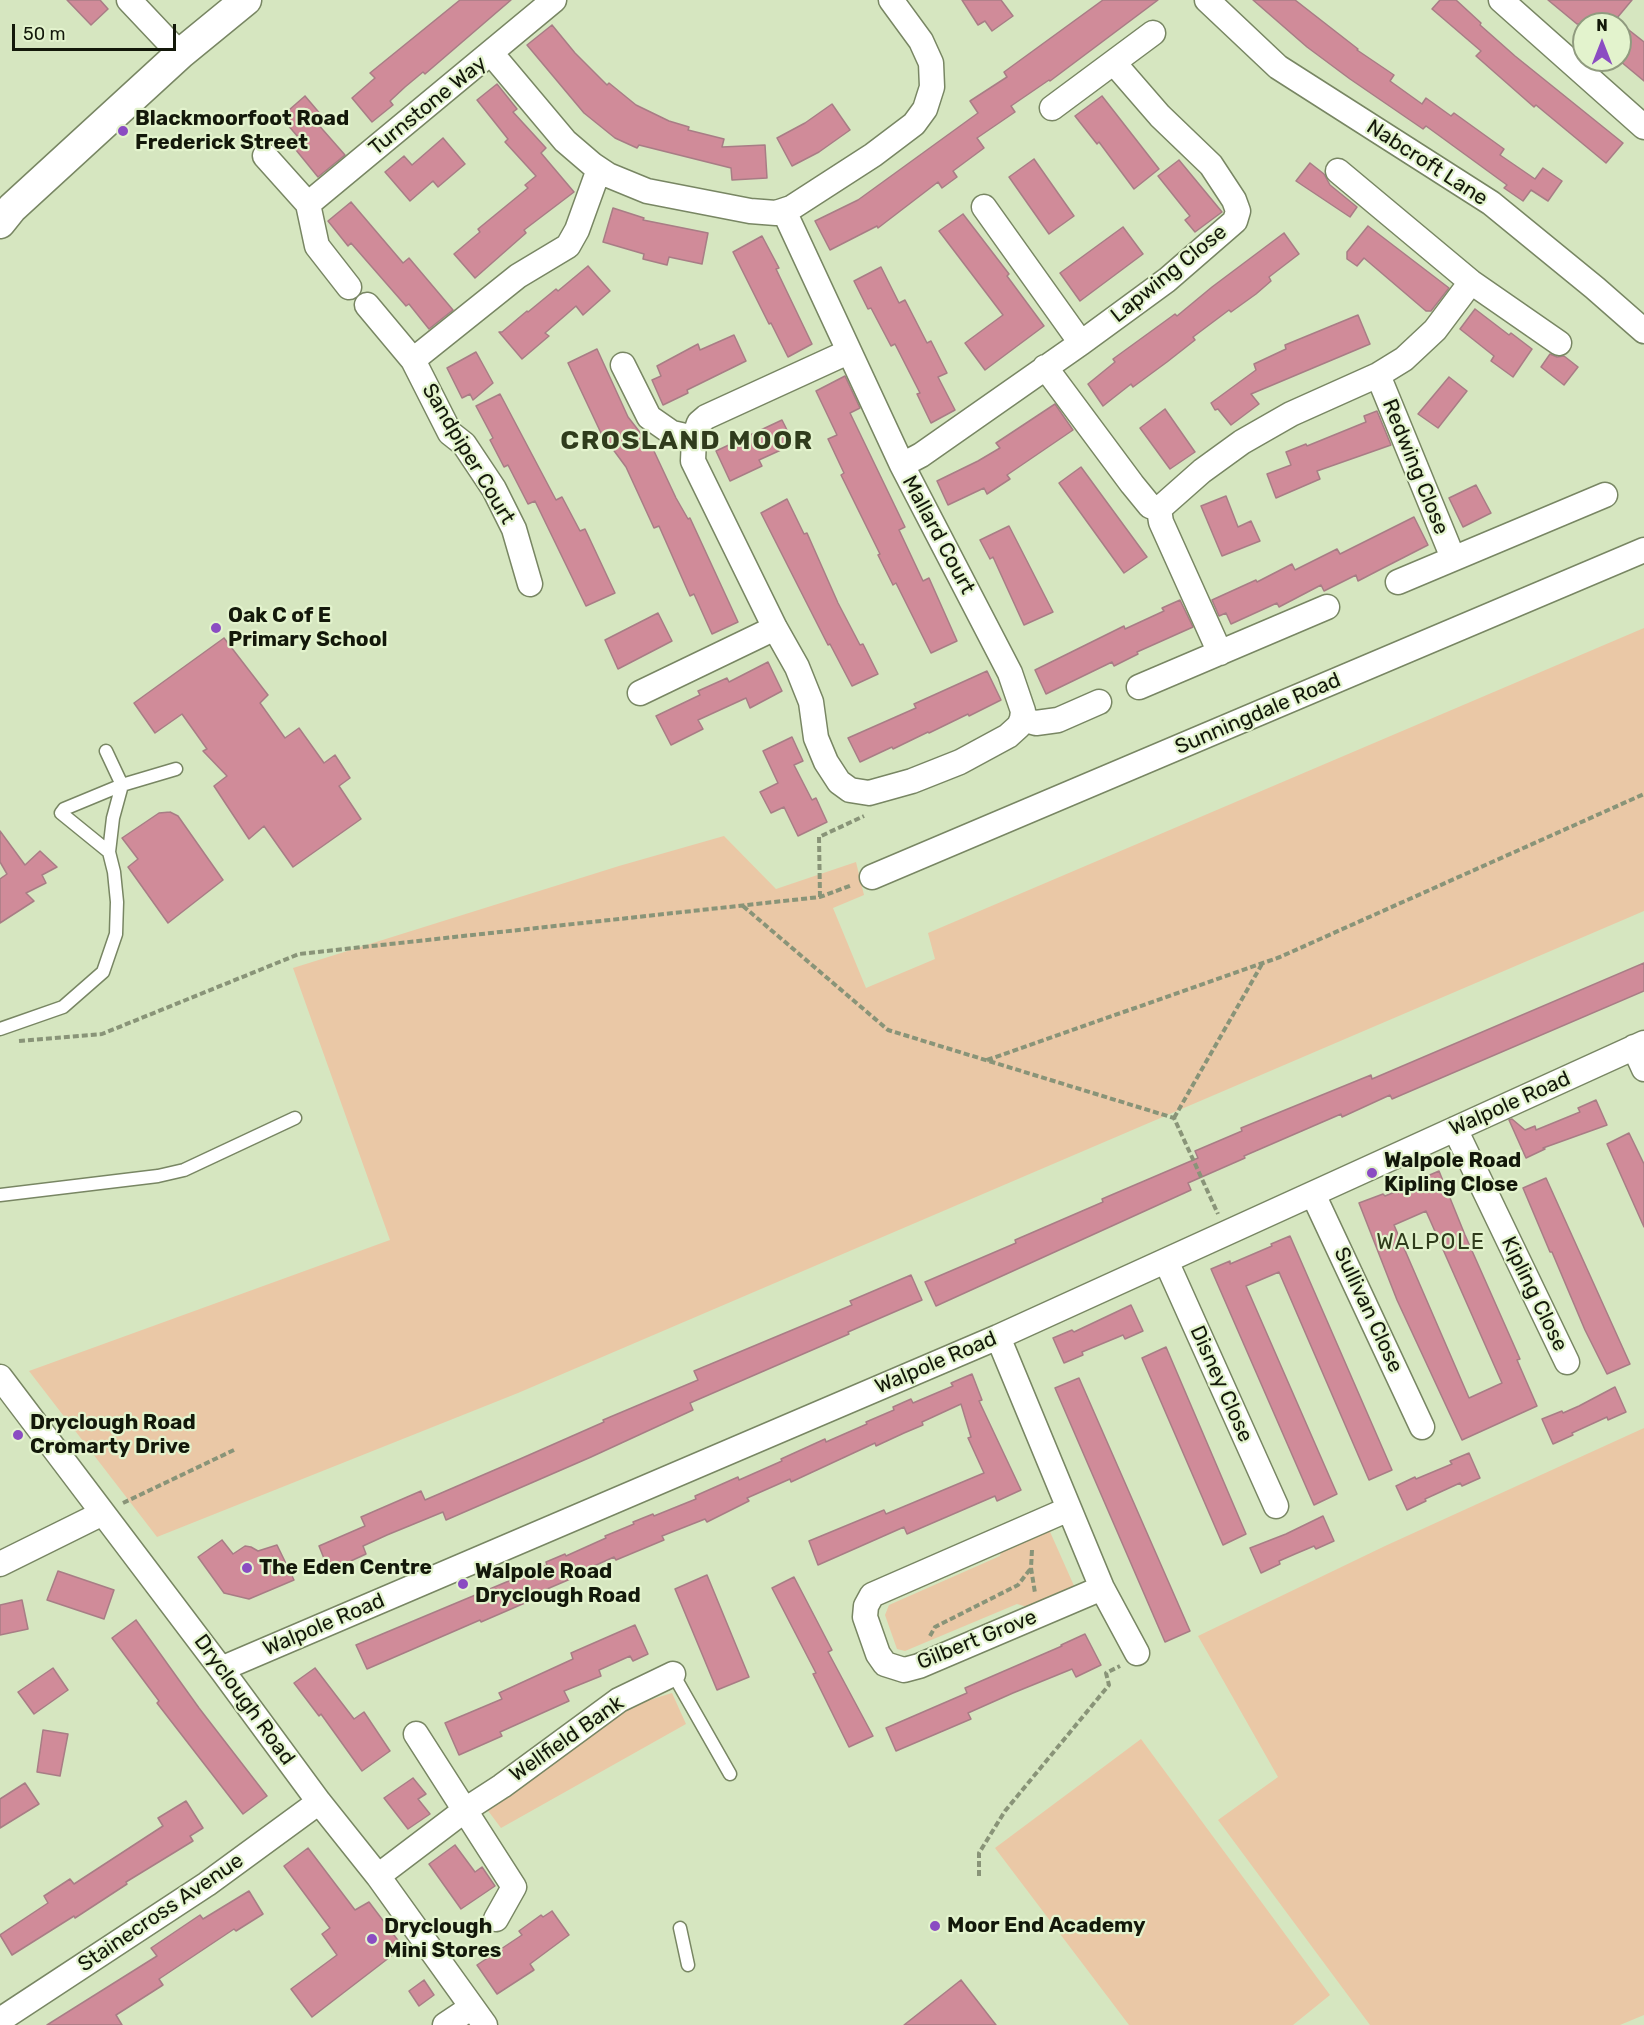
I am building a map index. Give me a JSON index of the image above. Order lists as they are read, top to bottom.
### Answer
{
  "streets": {
    "street": [
      "Turnstone Way",
      "Nabcroft Lane",
      "Lapwing Close",
      "Sandpiper Court",
      "Redwing Close",
      "Mallard Court",
      "Sunningdale Road",
      "Walpole Road",
      "Kipling Close",
      "Sullivan Close",
      "Disney Close",
      "Gilbert Grove",
      "Dryclough Road",
      "Wellfield Bank",
      "Stainecross Avenue"
    ]
  },
  "crossings": [
    ["Turnstone Way", "Sandpiper Court"],
    ["Turnstone Way", "Mallard Court"],
    ["Lapwing Close", "Mallard Court"],
    ["Walpole Road", "Kipling Close"],
    ["Walpole Road", "Sullivan Close"],
    ["Walpole Road", "Disney Close"],
    ["Walpole Road", "Dryclough Road"],
    ["Dryclough Road", "Wellfield Bank"],
    ["Dryclough Road", "Stainecross Avenue"]
  ],
  "districts": ["CROSLAND MOOR", "WALPOLE"],
  "places": [
    "Blackmoorfoot Road Frederick Street",
    "Oak C of E Primary School",
    "Walpole Road Kipling Close",
    "Dryclough Road Cromarty Drive",
    "The Eden Centre",
    "Walpole Road Dryclough Road",
    "Moor End Academy",
    "Dryclough Mini Stores"
  ],
  "scale_bar": "50 m",
  "north": "top"
}
